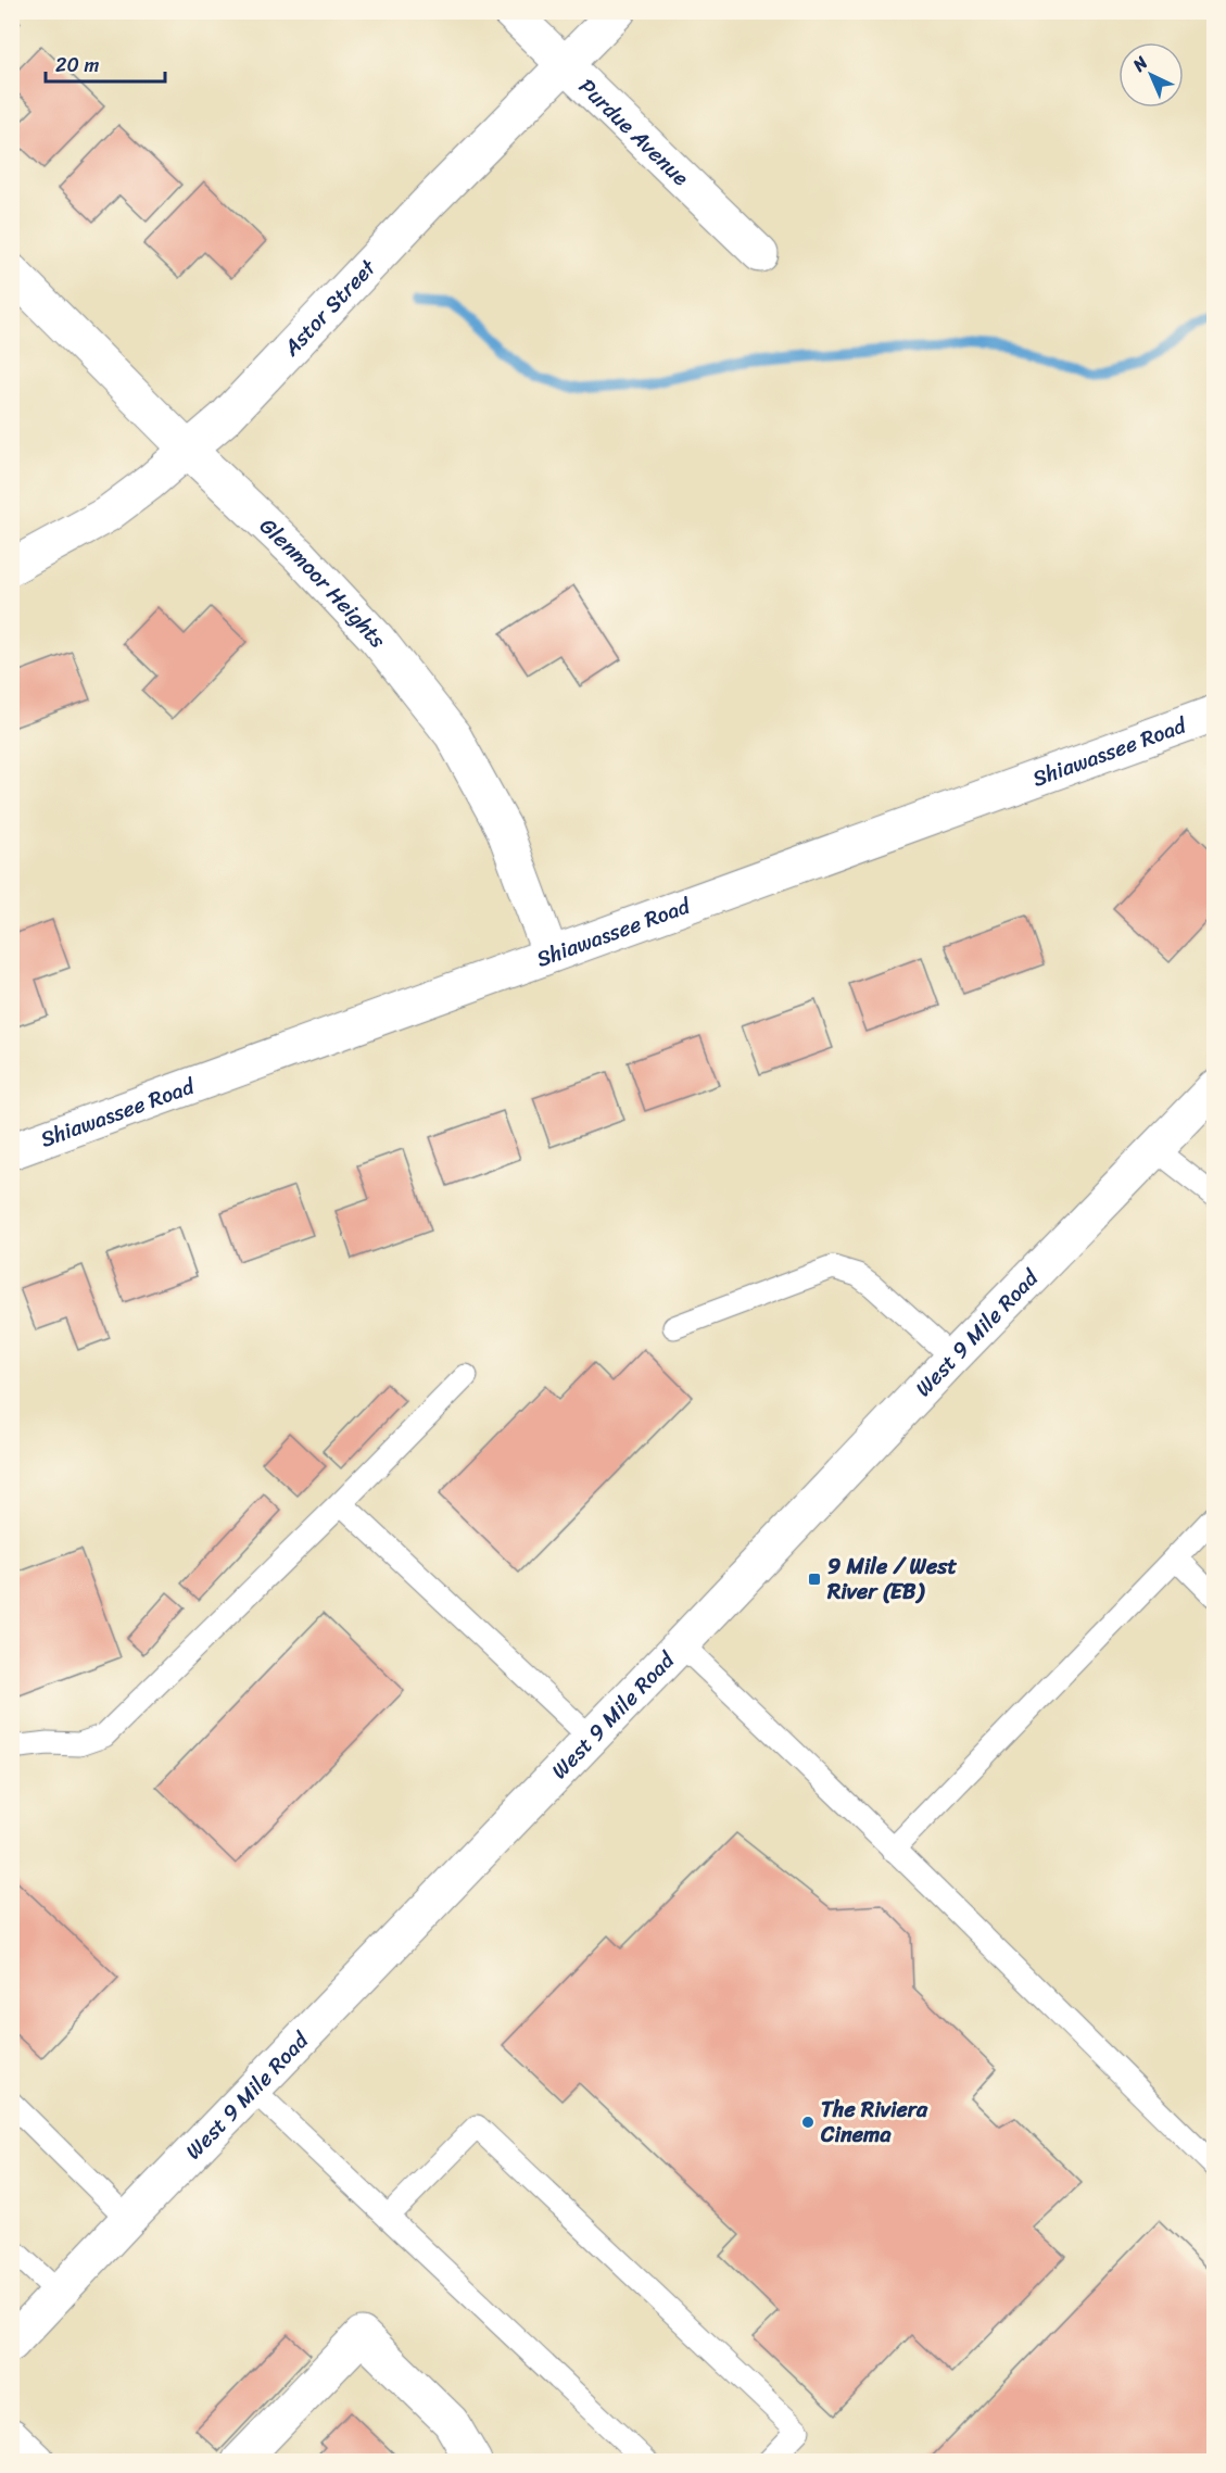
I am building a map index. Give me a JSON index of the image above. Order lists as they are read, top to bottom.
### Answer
{
  "streets": {
    "street": [
      "Purdue Avenue",
      "Astor Street",
      "Glenmoor Heights",
      "Shiawassee Road",
      "West 9 Mile Road"
    ]
  },
  "crossings": [
    ["Purdue Avenue", "Astor Street"],
    ["Astor Street", "Glenmoor Heights"],
    ["Glenmoor Heights", "Shiawassee Road"]
  ],
  "places": {
    "transit": ["9 Mile / West River (EB)"],
    "other": ["The Riviera Cinema"]
  },
  "scale_bar": "20 m",
  "north": "top left"
}
